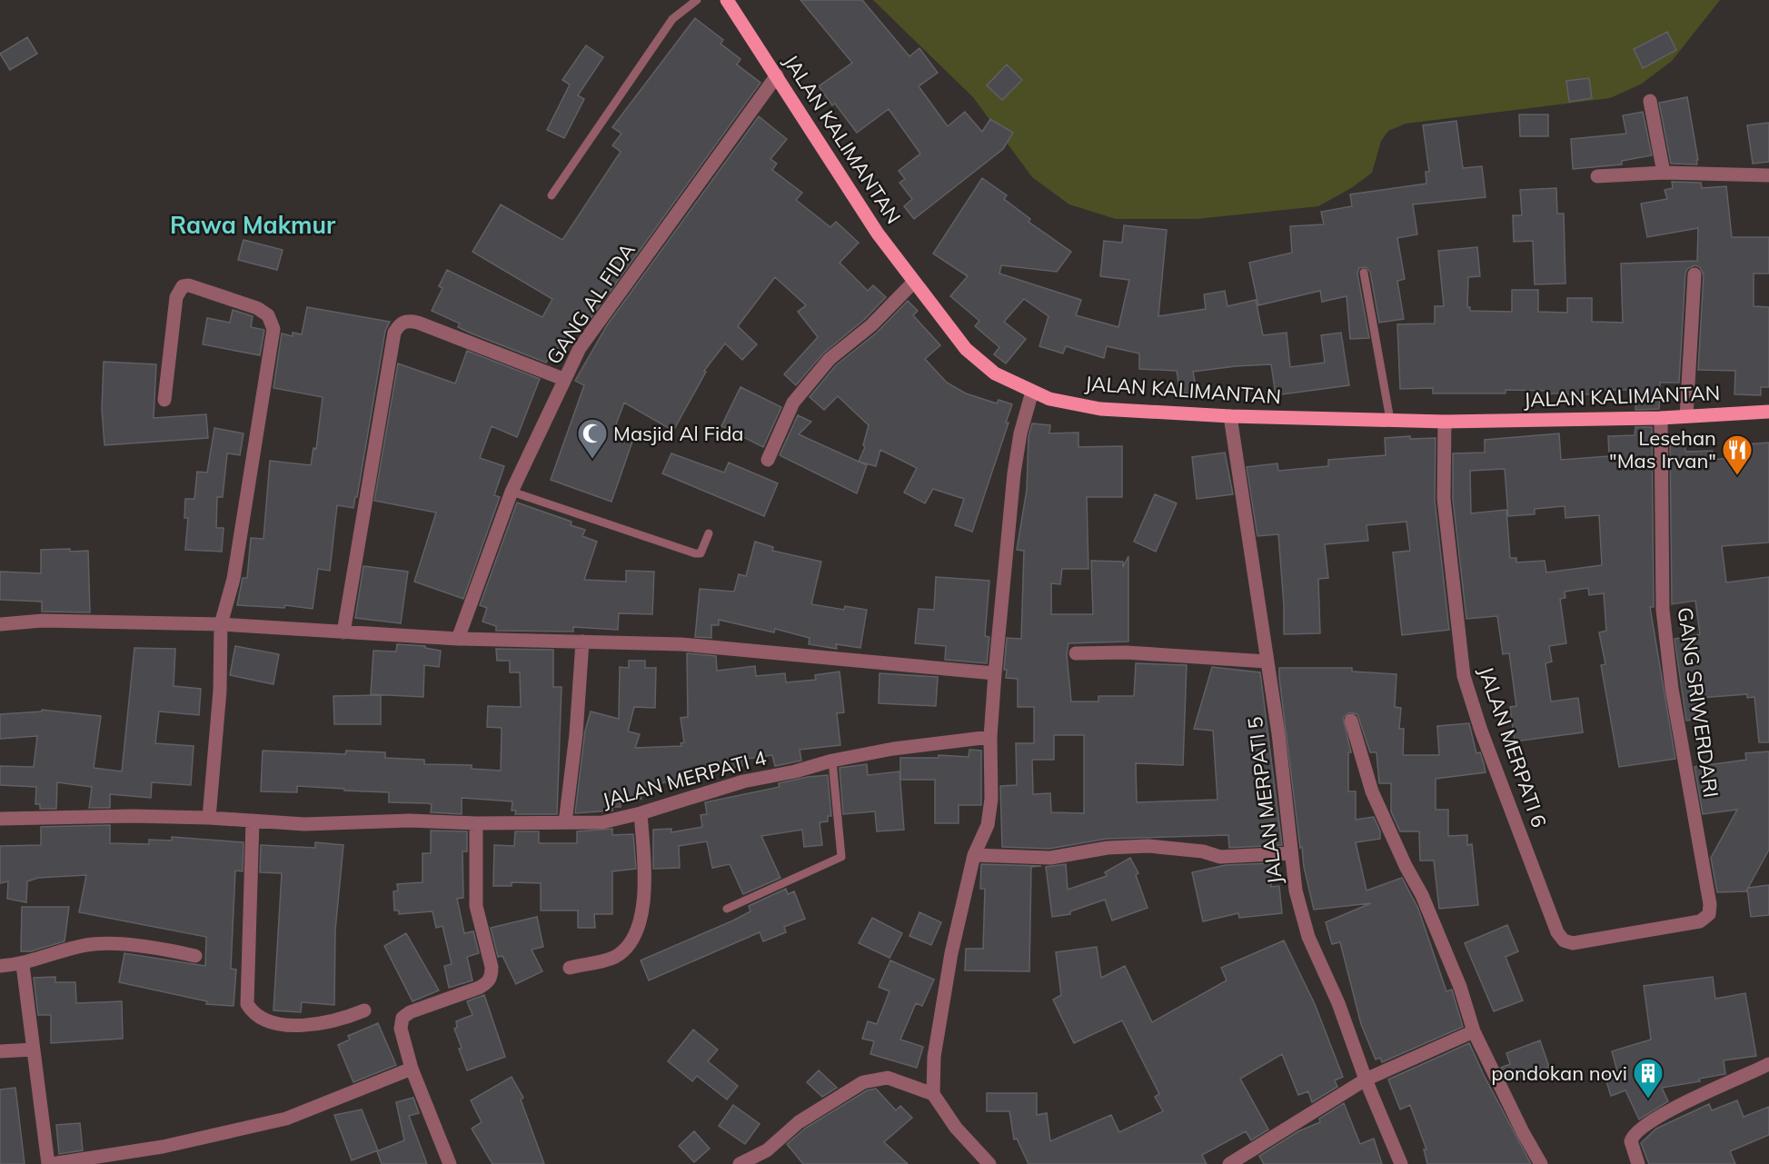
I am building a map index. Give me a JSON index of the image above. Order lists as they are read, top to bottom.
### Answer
{
  "streets": {
    "main road": ["JALAN KALIMANTAN"],
    "street": [
      "GANG AL FIDA",
      "GANG SRIWERDARI",
      "JALAN MERPATI 6",
      "JALAN MERPATI 4",
      "JALAN MERPATI 5"
    ]
  },
  "crossings": [
    ["JALAN KALIMANTAN", "GANG AL FIDA"],
    ["JALAN KALIMANTAN", "GANG SRIWERDARI"],
    ["JALAN KALIMANTAN", "JALAN MERPATI 6"],
    ["JALAN KALIMANTAN", "JALAN MERPATI 5"],
    ["GANG SRIWERDARI", "JALAN MERPATI 6"]
  ],
  "districts": ["Rawa Makmur"],
  "places": {
    "mosque": ["Masjid Al Fida"],
    "restaurant": ["Lesehan \"Mas Irvan\""],
    "building": ["pondokan novi"]
  }
}
